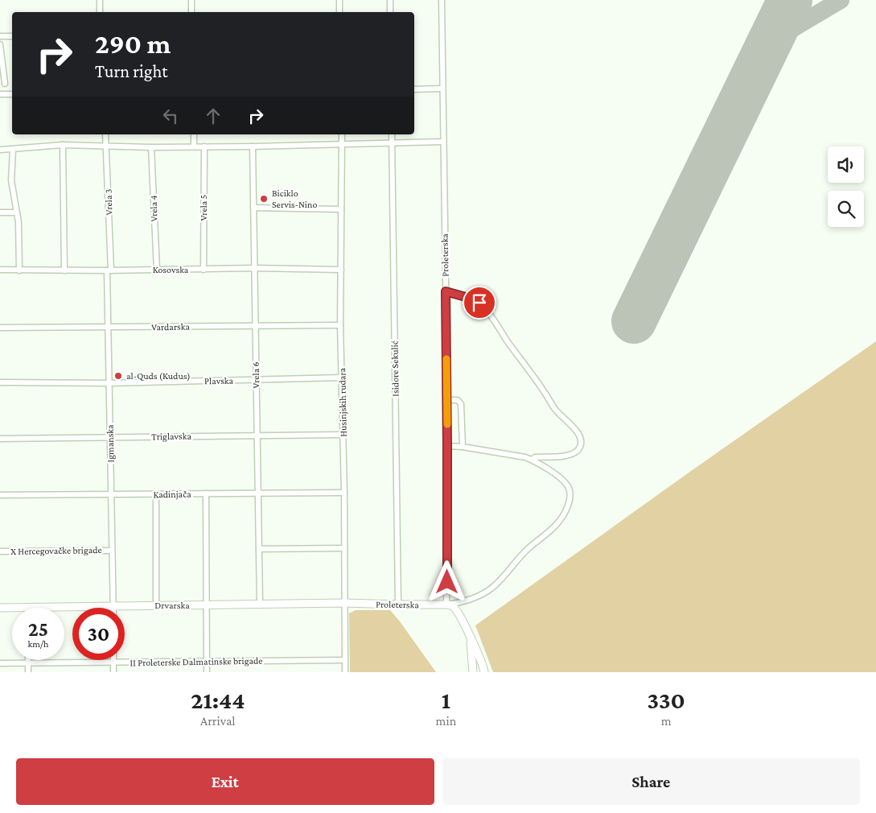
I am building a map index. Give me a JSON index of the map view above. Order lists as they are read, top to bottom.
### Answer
{
  "streets": {
    "main road": ["Proleterska", "Drvarska"],
    "street": [
      "Vrela 3",
      "Vrela 5",
      "Vrela 4",
      "Kosovska",
      "Vardarska",
      "Isidore Sekulić",
      "Vrela 6",
      "Plavska",
      "Husinjskih rudara",
      "Triglavska",
      "Igmanska",
      "Kadinjača",
      "X Hercegovačke brigade",
      "II Proleterske Dalmatinske brigade"
    ]
  },
  "crossings": [
    ["Vrela 3", "Kosovska"],
    ["Vrela 3", "Igmanska"],
    ["Vrela 5", "Kosovska"],
    ["Vrela 4", "Kosovska"],
    ["Proleterska", "Isidore Sekulić"],
    ["Proleterska", "Husinjskih rudara"],
    ["Proleterska", "Drvarska"],
    ["Kosovska", "Vrela 6"],
    ["Kosovska", "Husinjskih rudara"],
    ["Kosovska", "Igmanska"],
    ["Vardarska", "Vrela 6"],
    ["Vardarska", "Husinjskih rudara"],
    ["Vardarska", "Igmanska"],
    ["Vrela 6", "Plavska"],
    ["Vrela 6", "Triglavska"],
    ["Vrela 6", "Kadinjača"],
    ["Vrela 6", "Drvarska"],
    ["Plavska", "Husinjskih rudara"],
    ["Plavska", "Igmanska"],
    ["Husinjskih rudara", "Triglavska"],
    ["Husinjskih rudara", "Kadinjača"],
    ["Husinjskih rudara", "Drvarska"],
    ["Husinjskih rudara", "II Proleterske Dalmatinske brigade"],
    ["Triglavska", "Igmanska"],
    ["Igmanska", "Kadinjača"],
    ["Igmanska", "X Hercegovačke brigade"],
    ["Igmanska", "Drvarska"]
  ],
  "places": ["Biciklo Servis-Nino", "al-Quds (Kudus)"],
  "page": {
    "turn": ["290 m", "Turn right"],
    "speed": "25 km/h",
    "limit": "30",
    "eta": [
      "21:44",
      "Arrival",
      "1",
      "min",
      "330",
      "m"
    ],
    "buttons": ["Exit", "Share"]
  }
}
